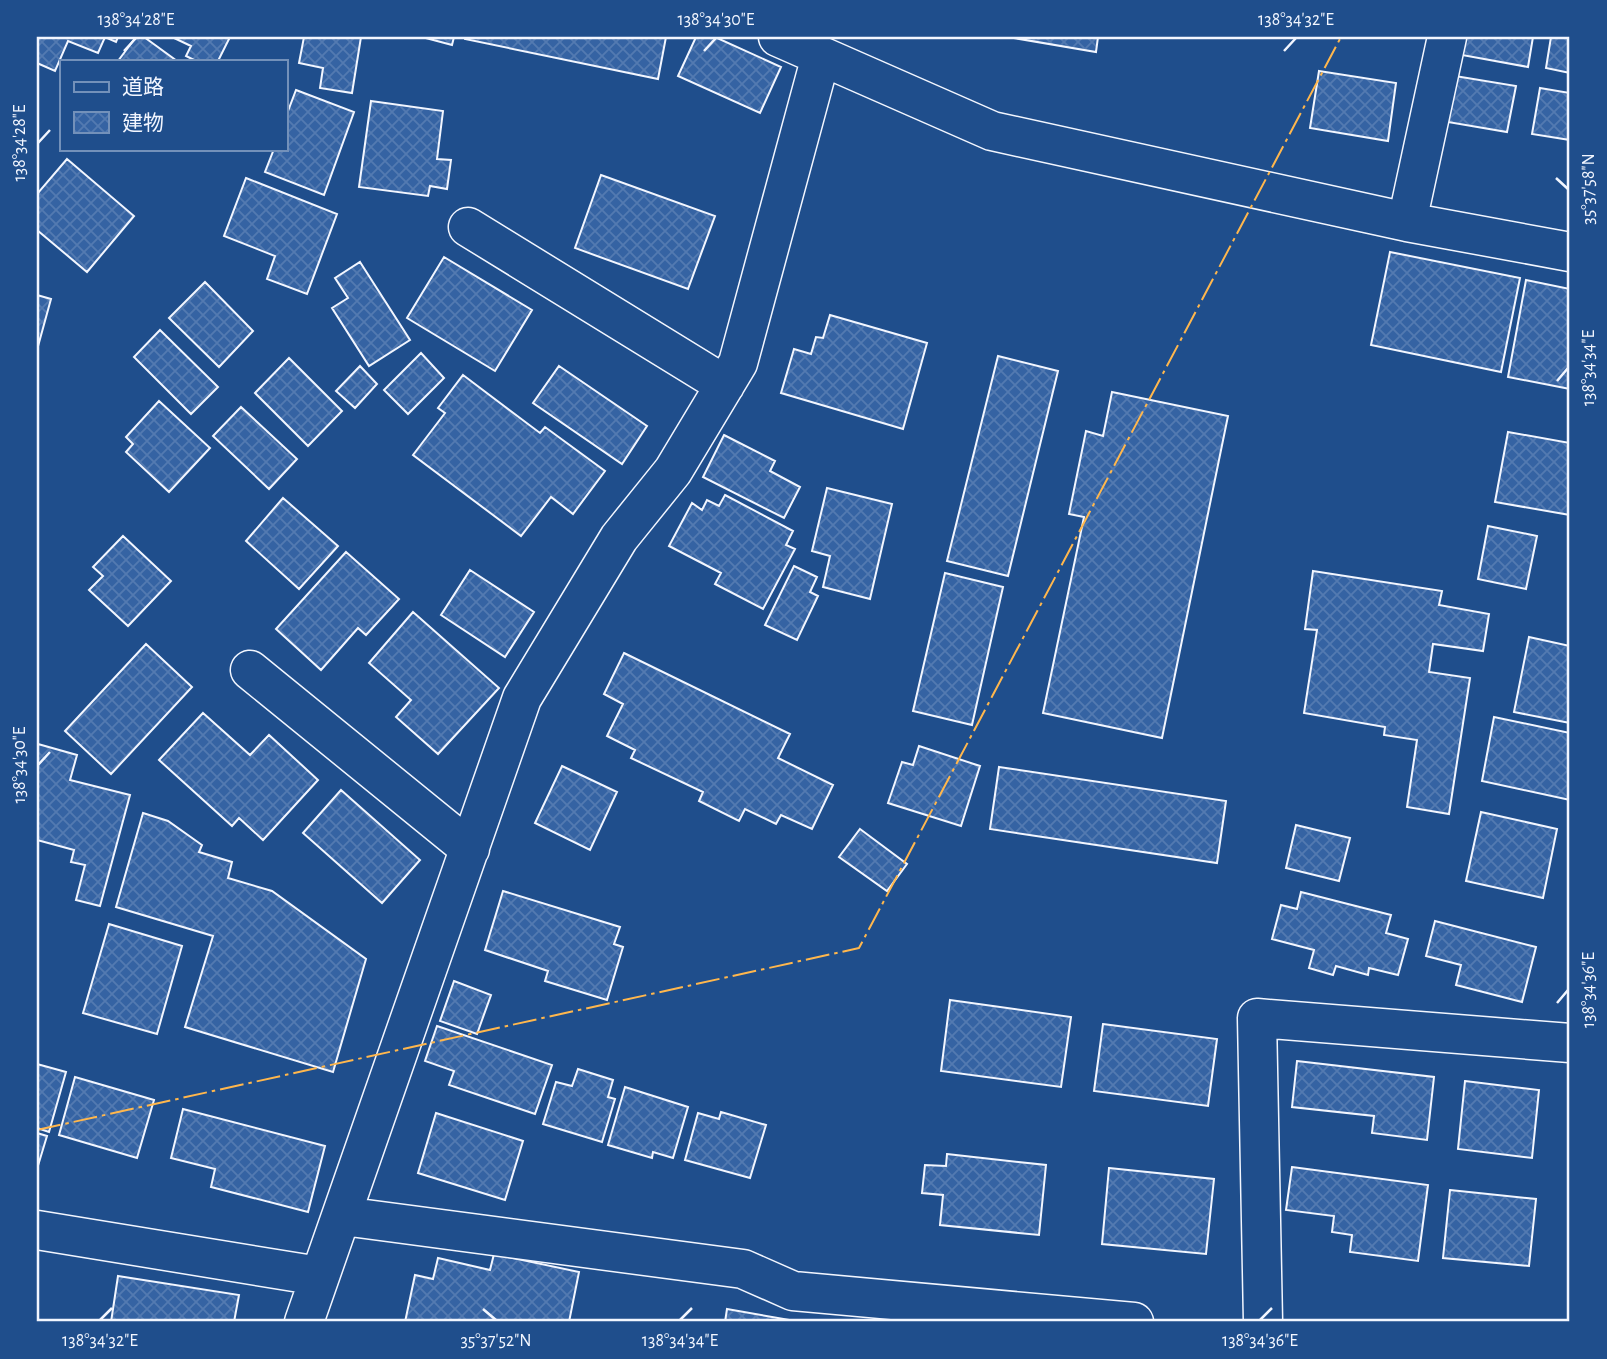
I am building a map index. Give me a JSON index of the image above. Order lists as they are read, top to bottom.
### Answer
{
  "legend": ["道路", "建物"],
  "coordinates": [
    "138°34'28\"E",
    "138°34'30\"E",
    "138°34'32\"E",
    "35°37'58\"N",
    "138°34'34\"E",
    "138°34'36\"E",
    "35°37'52\"N"
  ]
}
